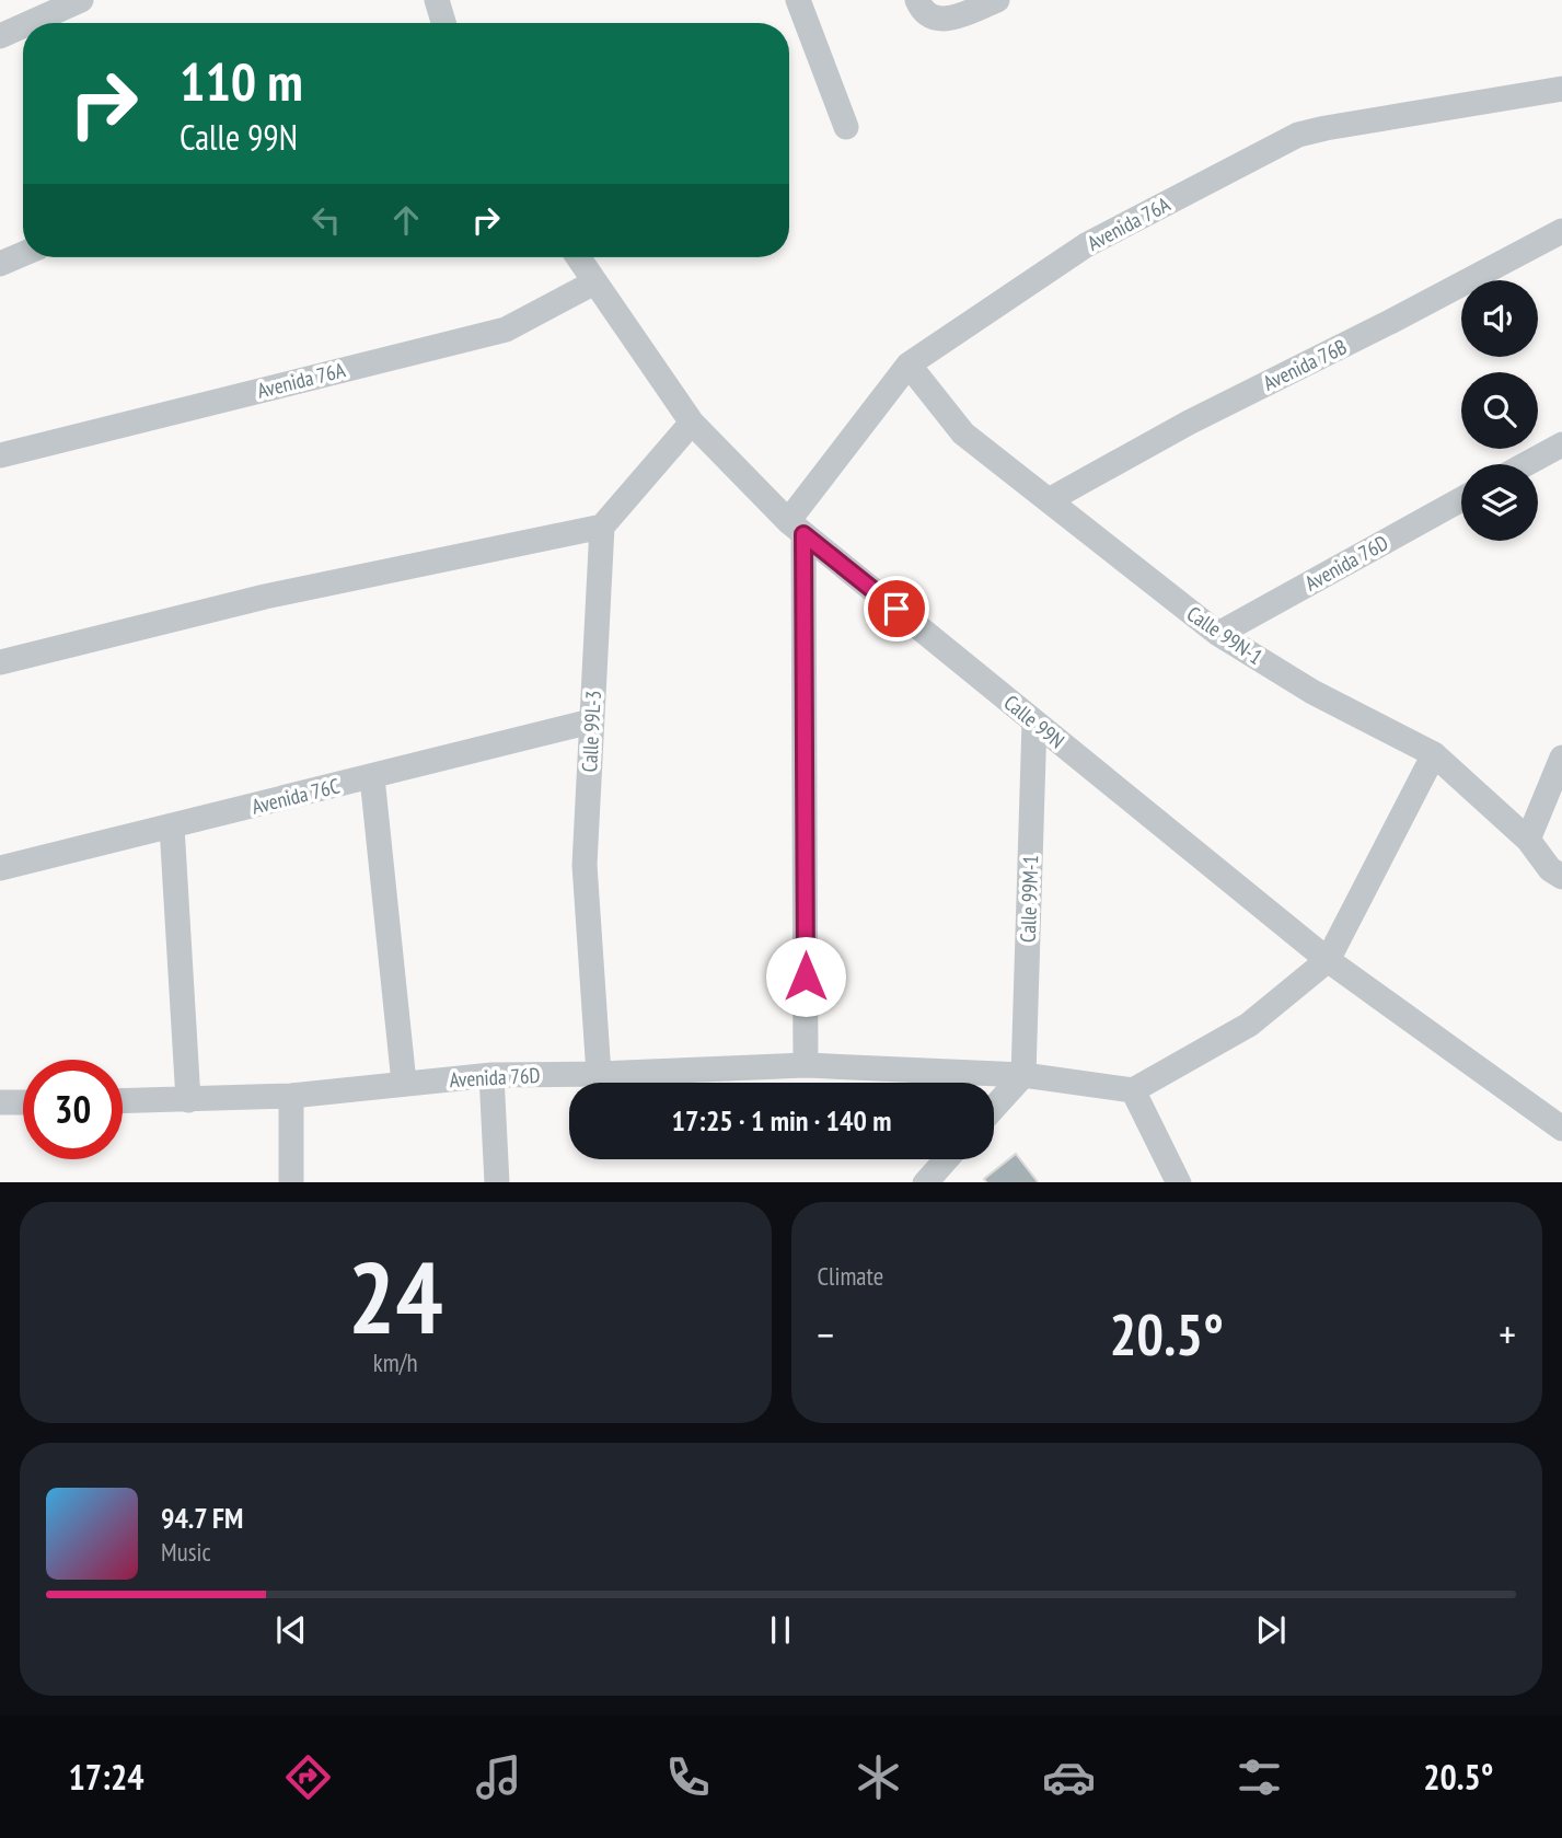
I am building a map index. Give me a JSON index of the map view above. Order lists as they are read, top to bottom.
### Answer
{
  "streets": {
    "street": [
      "Avenida 76A",
      "Avenida 76B",
      "Avenida 76D",
      "Calle 99N-1",
      "Calle 99N",
      "Calle 99L-3",
      "Avenida 76C",
      "Calle 99M-1"
    ]
  },
  "crossings": [
    ["Avenida 76A", "Calle 99N-1"],
    ["Avenida 76A", "Calle 99N"],
    ["Avenida 76B", "Calle 99N-1"],
    ["Avenida 76D", "Calle 99N-1"],
    ["Avenida 76D", "Calle 99L-3"],
    ["Avenida 76D", "Calle 99M-1"],
    ["Calle 99N", "Calle 99M-1"],
    ["Calle 99L-3", "Avenida 76C"]
  ],
  "page": {
    "turn": ["110 m", "Calle 99N"],
    "limit": "30",
    "trip": "17:25 · 1 min · 140 m",
    "tile": [
      ["24", "km/h"],
      "Climate"
    ],
    "heat": ["−", "20.5°", "+"],
    "song": ["94.7 FM", "Music"],
    "tabs": ["17:24", "20.5°"]
  }
}
